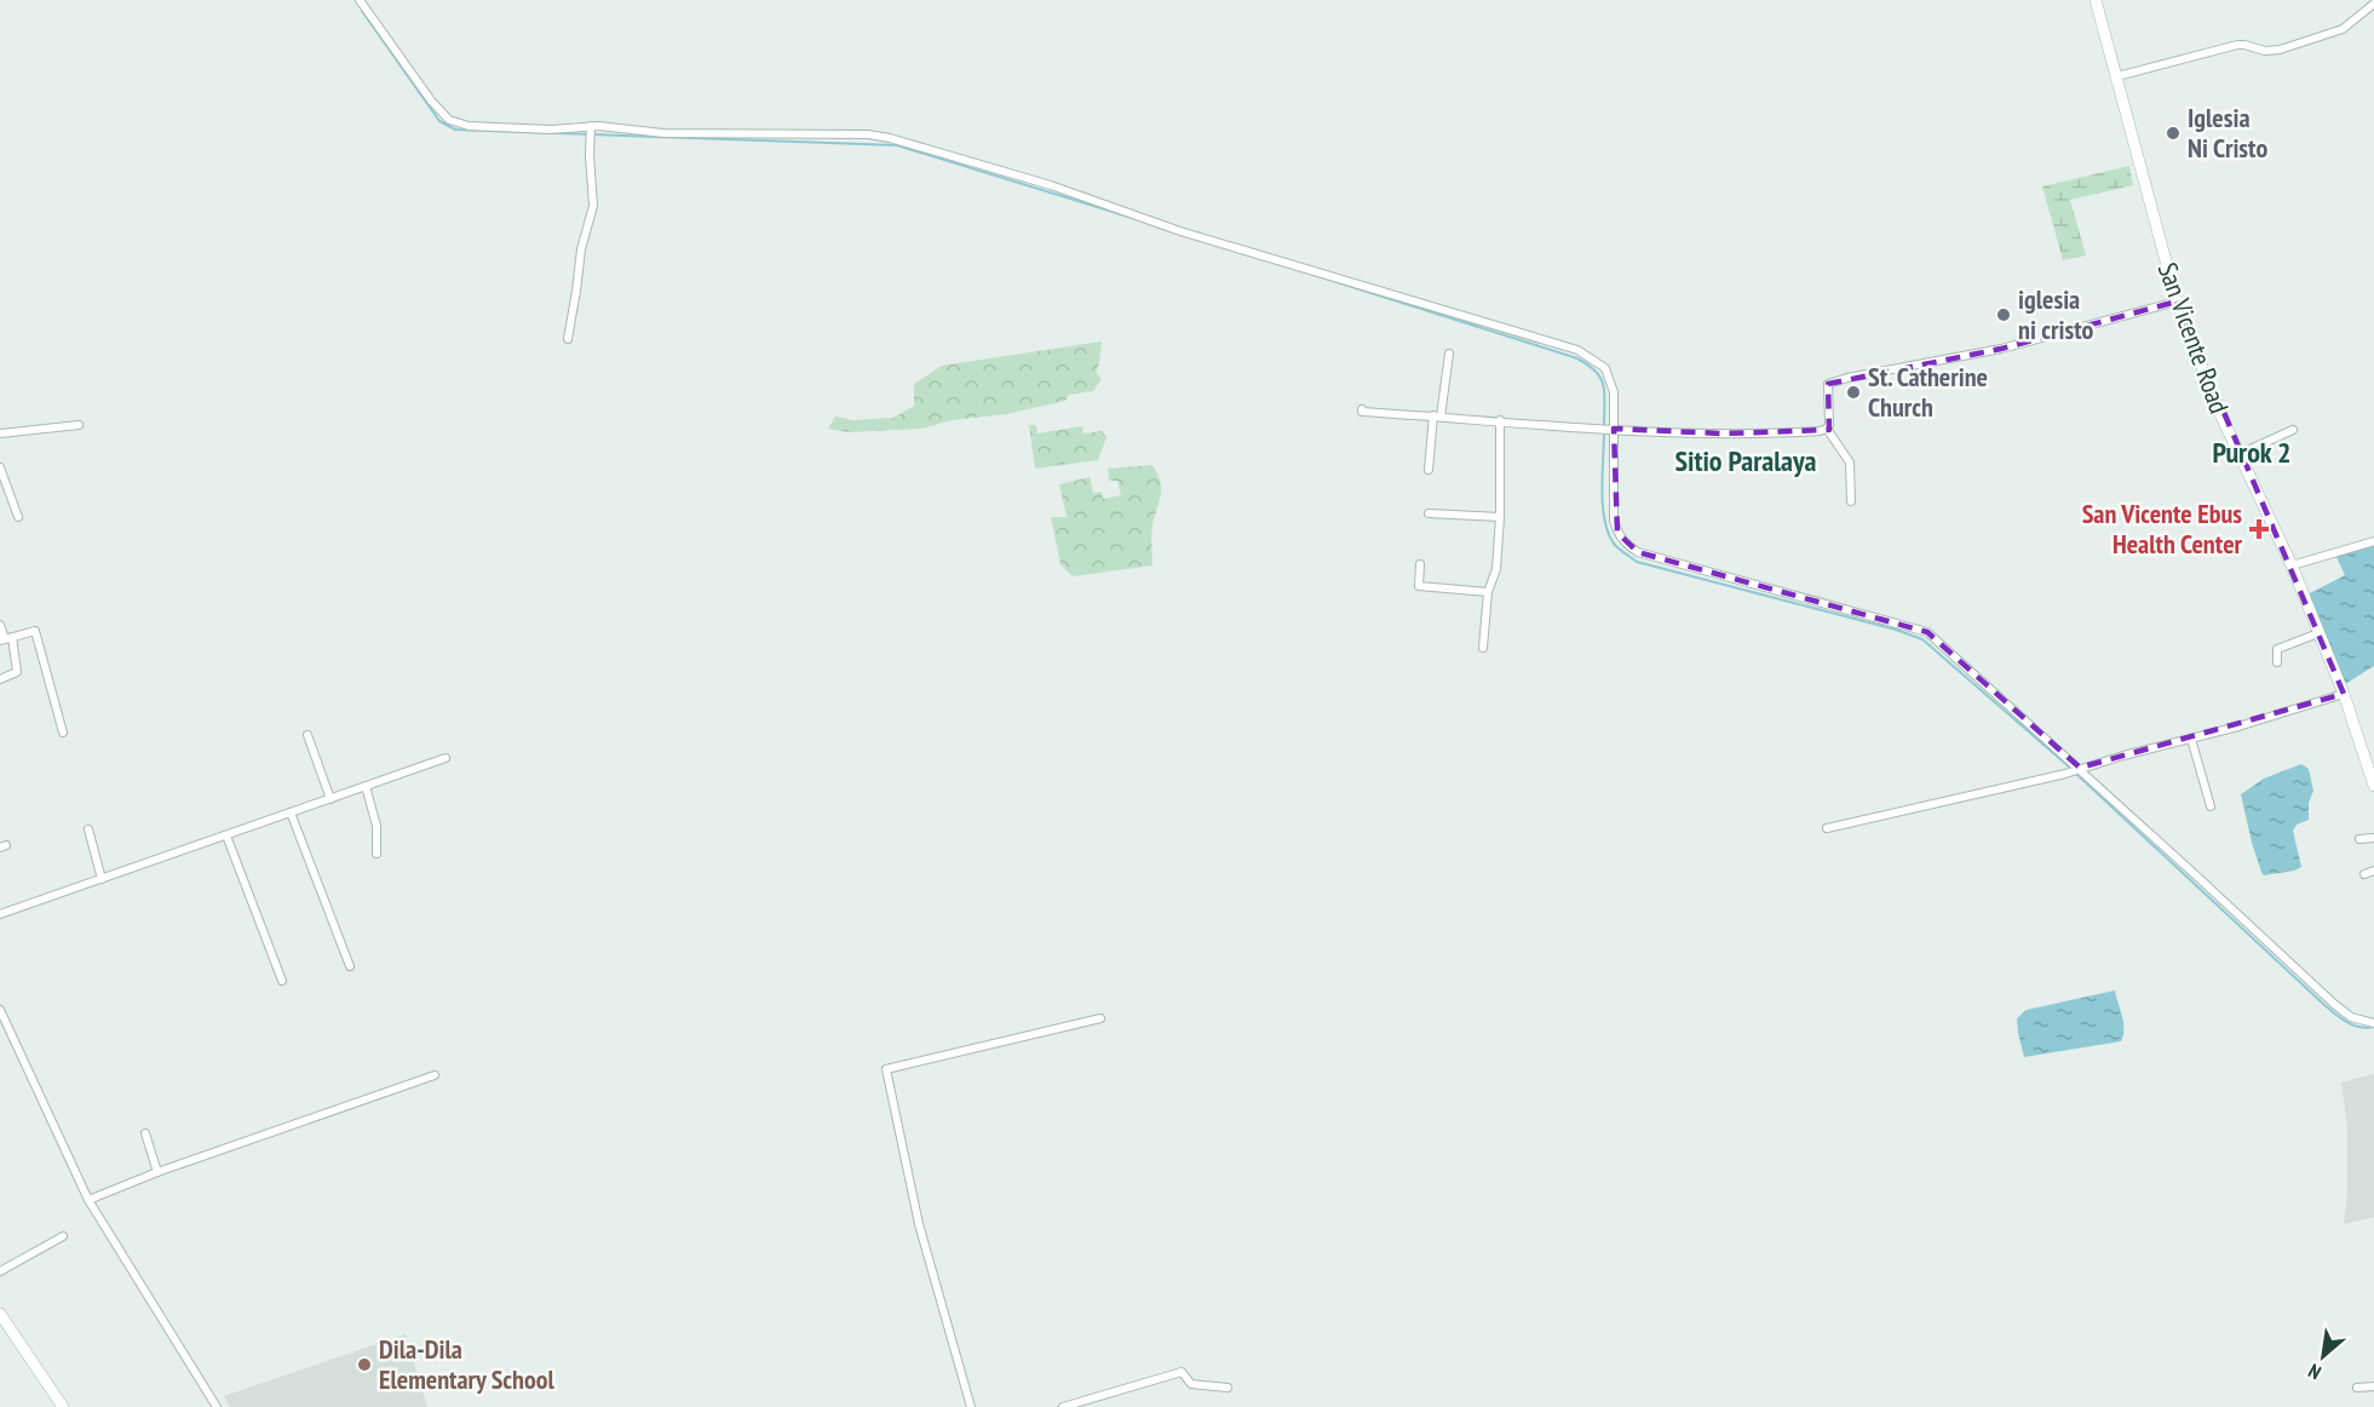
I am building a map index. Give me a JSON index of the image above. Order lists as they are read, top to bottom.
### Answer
{
  "streets": {
    "street": ["San Vicente Road"]
  },
  "districts": ["Purok 2", "Sitio Paralaya"],
  "places": {
    "other": [
      "Iglesia Ni Cristo",
      "iglesia ni cristo",
      "St. Catherine Church",
      "Dila-Dila Elementary School"
    ],
    "health": ["San Vicente Ebus Health Center"]
  },
  "north": "bottom left"
}
